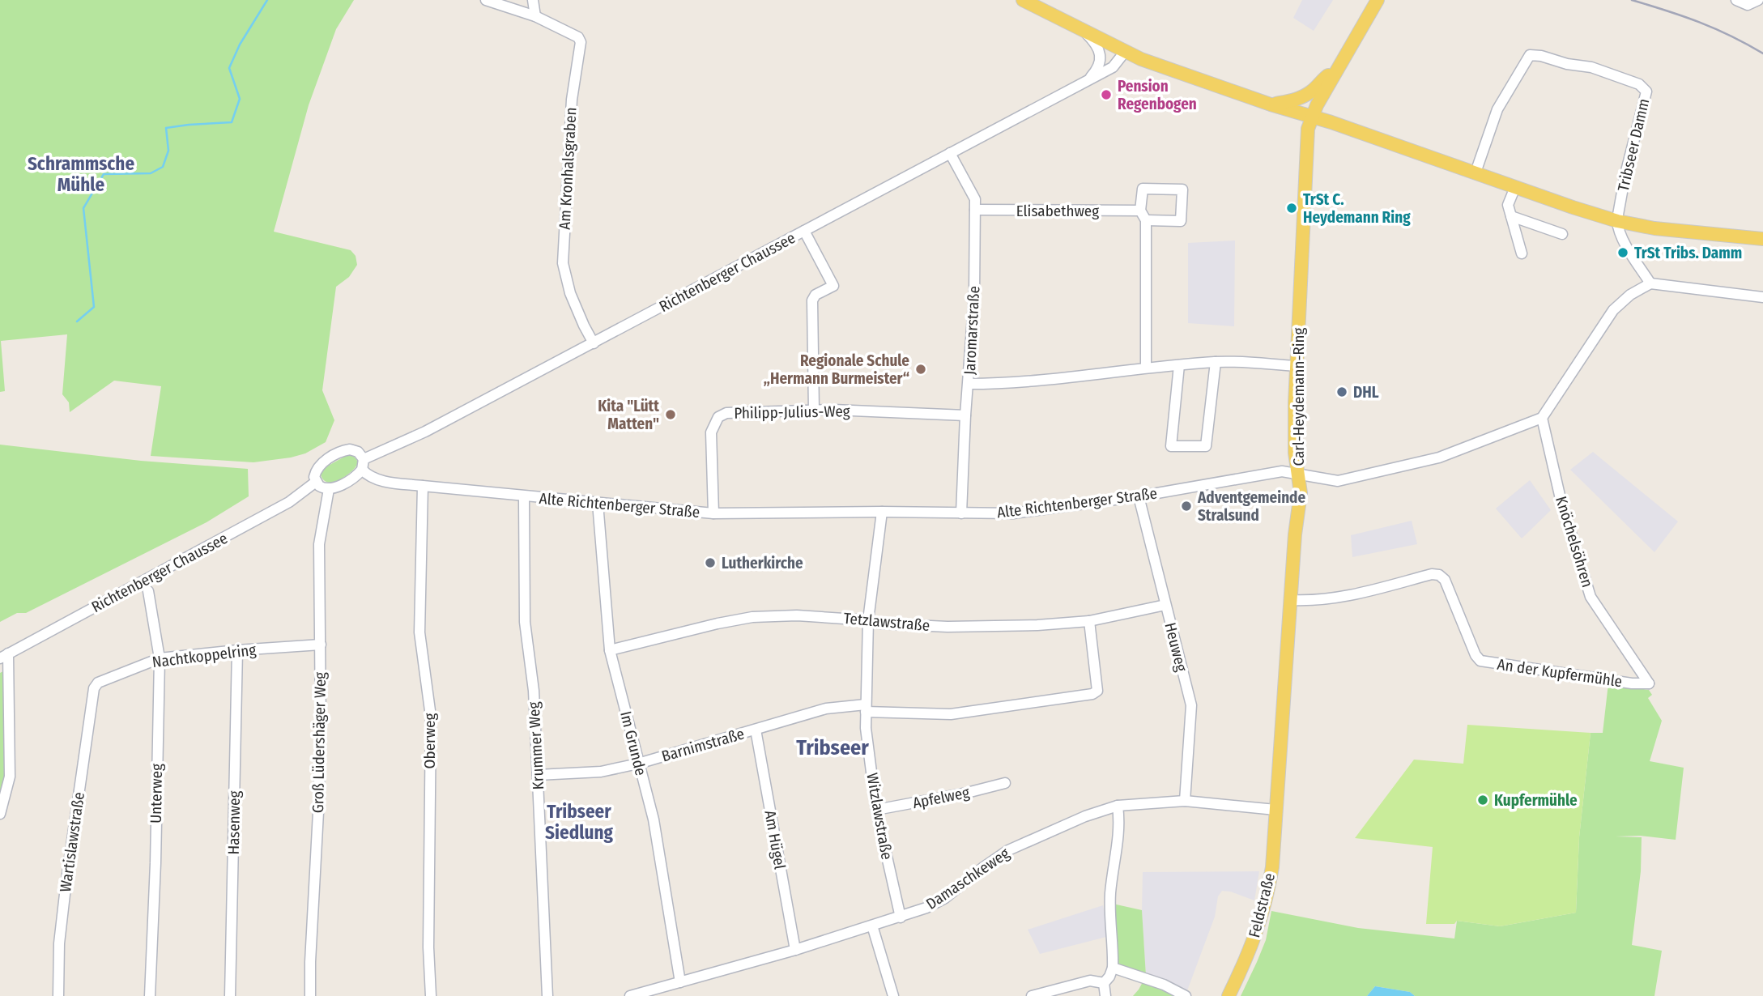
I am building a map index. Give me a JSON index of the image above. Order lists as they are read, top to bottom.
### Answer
{
  "streets": {
    "main road": ["Carl-Heydemann-Ring", "Feldstraße"],
    "street": [
      "Tribseer Damm",
      "Am Kronhalsgraben",
      "Elisabethweg",
      "Richtenberger Chaussee",
      "Jaromarstraße",
      "Philipp-Julius-Weg",
      "Alte Richtenberger Straße",
      "Knöchelsöhren",
      "Tetzlawstraße",
      "Heuweg",
      "Nachtkoppelring",
      "An der Kupfermühle",
      "Oberweg",
      "Groß Lüdershäger Weg",
      "Im Grunde",
      "Barnimstraße",
      "Krummer Weg",
      "Unterweg",
      "Apfelweg",
      "Witzlawstraße",
      "Hasenweg",
      "Am Hügel",
      "Wartislawstraße",
      "Damaschkeweg"
    ]
  },
  "crossings": [
    ["Am Kronhalsgraben", "Richtenberger Chaussee"],
    ["Elisabethweg", "Jaromarstraße"],
    ["Richtenberger Chaussee", "Jaromarstraße"],
    ["Richtenberger Chaussee", "Alte Richtenberger Straße"],
    ["Richtenberger Chaussee", "Groß Lüdershäger Weg"],
    ["Jaromarstraße", "Philipp-Julius-Weg"],
    ["Jaromarstraße", "Alte Richtenberger Straße"],
    ["Carl-Heydemann-Ring", "Alte Richtenberger Straße"],
    ["Carl-Heydemann-Ring", "An der Kupfermühle"],
    ["Carl-Heydemann-Ring", "Damaschkeweg"],
    ["Carl-Heydemann-Ring", "Feldstraße"],
    ["Philipp-Julius-Weg", "Alte Richtenberger Straße"],
    ["Alte Richtenberger Straße", "Knöchelsöhren"],
    ["Alte Richtenberger Straße", "Heuweg"],
    ["Alte Richtenberger Straße", "Oberweg"],
    ["Alte Richtenberger Straße", "Im Grunde"],
    ["Alte Richtenberger Straße", "Krummer Weg"],
    ["Alte Richtenberger Straße", "Witzlawstraße"],
    ["Knöchelsöhren", "An der Kupfermühle"],
    ["Tetzlawstraße", "Heuweg"],
    ["Tetzlawstraße", "Im Grunde"],
    ["Tetzlawstraße", "Barnimstraße"],
    ["Tetzlawstraße", "Witzlawstraße"],
    ["Heuweg", "Damaschkeweg"],
    ["Nachtkoppelring", "Groß Lüdershäger Weg"],
    ["Nachtkoppelring", "Unterweg"],
    ["Nachtkoppelring", "Hasenweg"],
    ["Nachtkoppelring", "Wartislawstraße"],
    ["Im Grunde", "Barnimstraße"],
    ["Im Grunde", "Damaschkeweg"],
    ["Barnimstraße", "Krummer Weg"],
    ["Barnimstraße", "Witzlawstraße"],
    ["Barnimstraße", "Am Hügel"],
    ["Apfelweg", "Witzlawstraße"],
    ["Witzlawstraße", "Damaschkeweg"],
    ["Am Hügel", "Damaschkeweg"],
    ["Damaschkeweg", "Feldstraße"]
  ],
  "districts": ["Schrammsche Mühle", "Tribseer", "Tribseer Siedlung"],
  "places": [
    "Pension Regenbogen",
    "TrSt C. Heydemann Ring",
    "TrSt Tribs. Damm",
    "Regionale Schule „Hermann Burmeister“",
    "DHL",
    "Kita \"Lütt Matten\"",
    "Adventgemeinde Stralsund",
    "Lutherkirche",
    "Kupfermühle"
  ]
}
